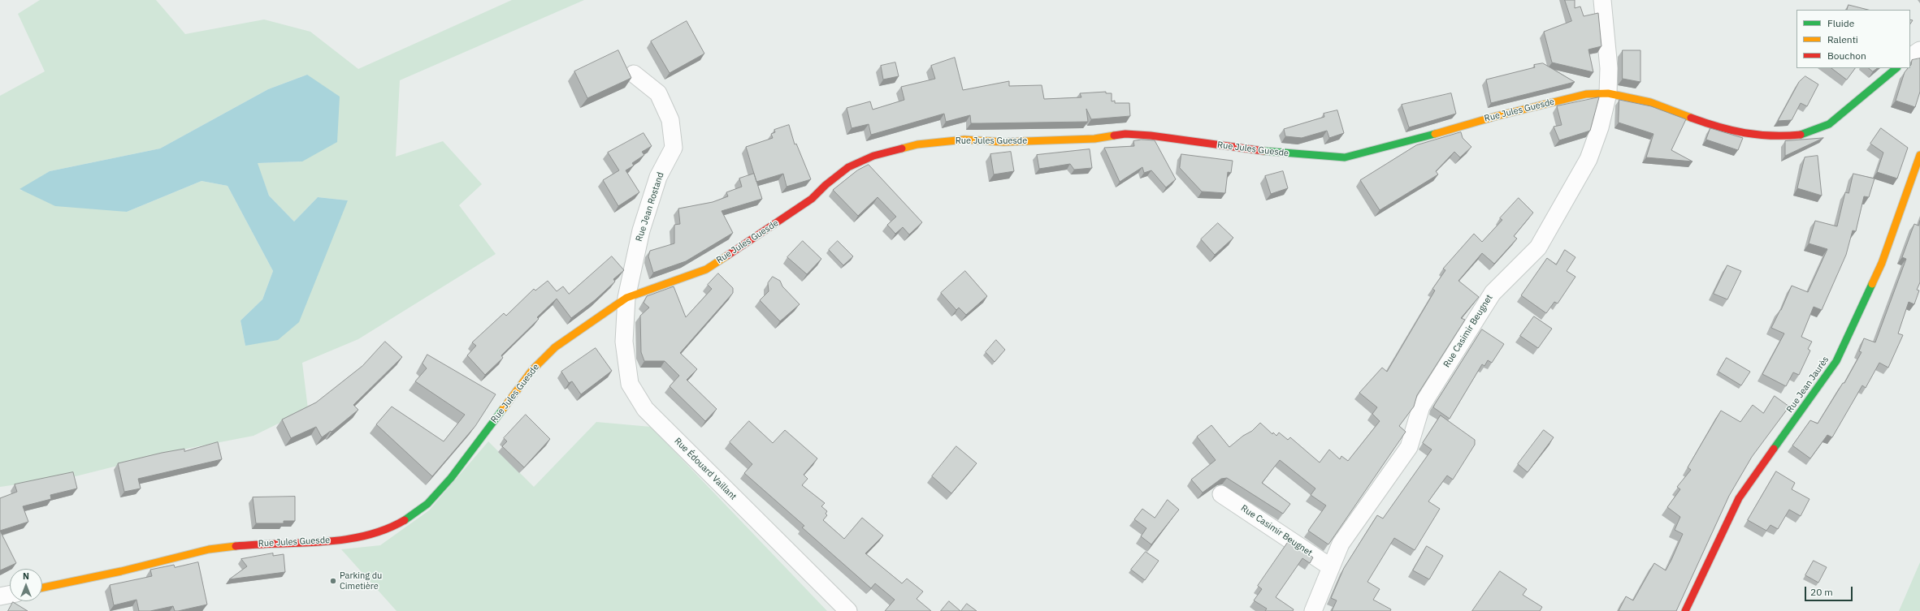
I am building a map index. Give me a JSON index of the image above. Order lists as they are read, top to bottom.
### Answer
{
  "streets": {
    "street": [
      "Rue Jules Guesde",
      "Rue Jean Rostand",
      "Rue Casimir Beugnet",
      "Rue Jean Jaurès",
      "Rue Édouard Vaillant"
    ]
  },
  "crossings": [
    ["Rue Jules Guesde", "Rue Jean Rostand"],
    ["Rue Jules Guesde", "Rue Casimir Beugnet"],
    ["Rue Jules Guesde", "Rue Édouard Vaillant"],
    ["Rue Jean Rostand", "Rue Édouard Vaillant"]
  ],
  "places": ["Parking du Cimetière"],
  "legend": ["Fluide", "Ralenti", "Bouchon"],
  "scale_bar": "20 m",
  "north": "top"
}
